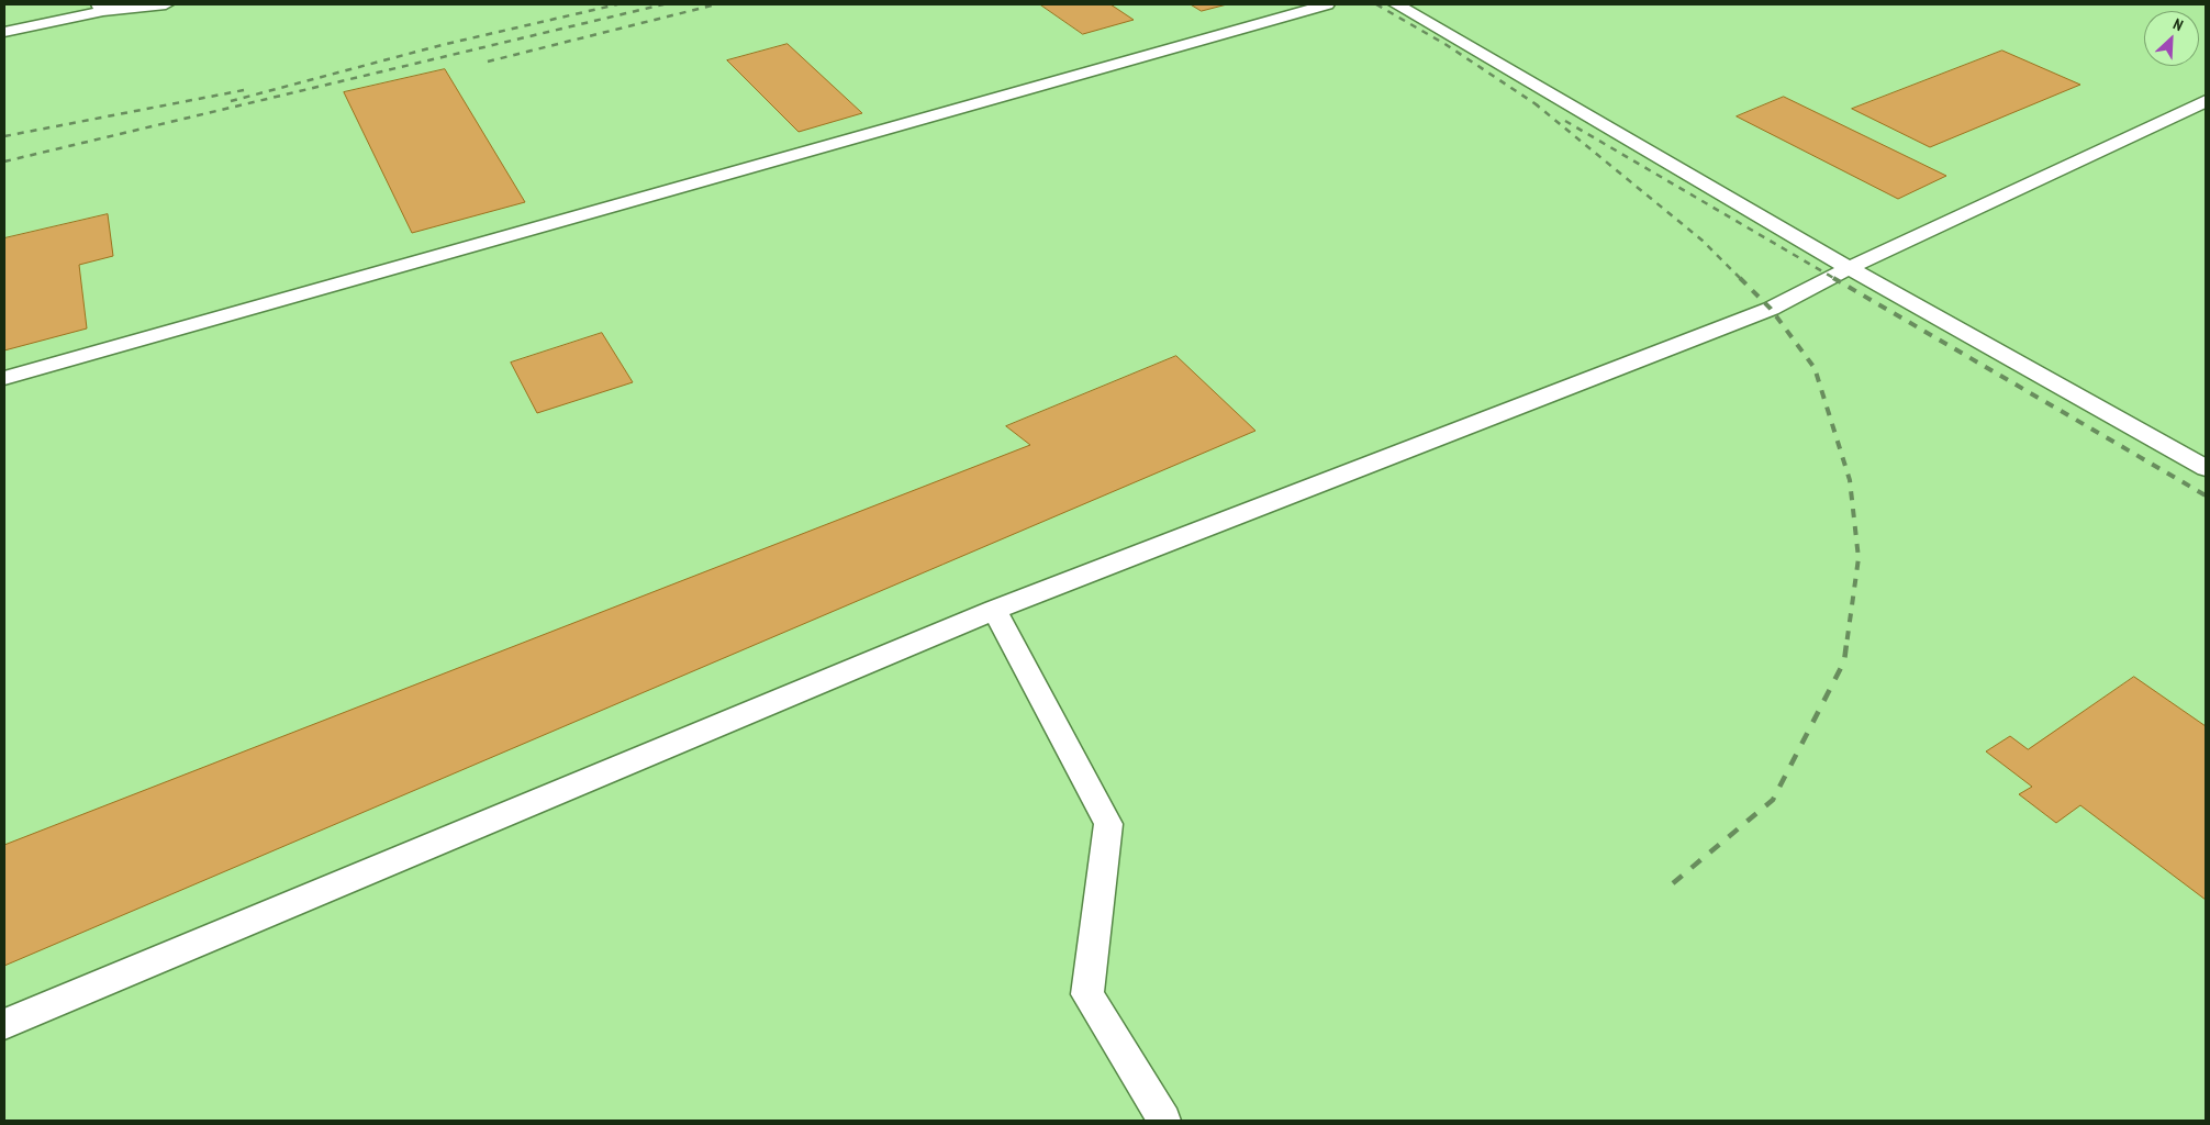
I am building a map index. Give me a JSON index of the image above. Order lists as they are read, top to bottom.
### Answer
{
  "north": "top right"
}
